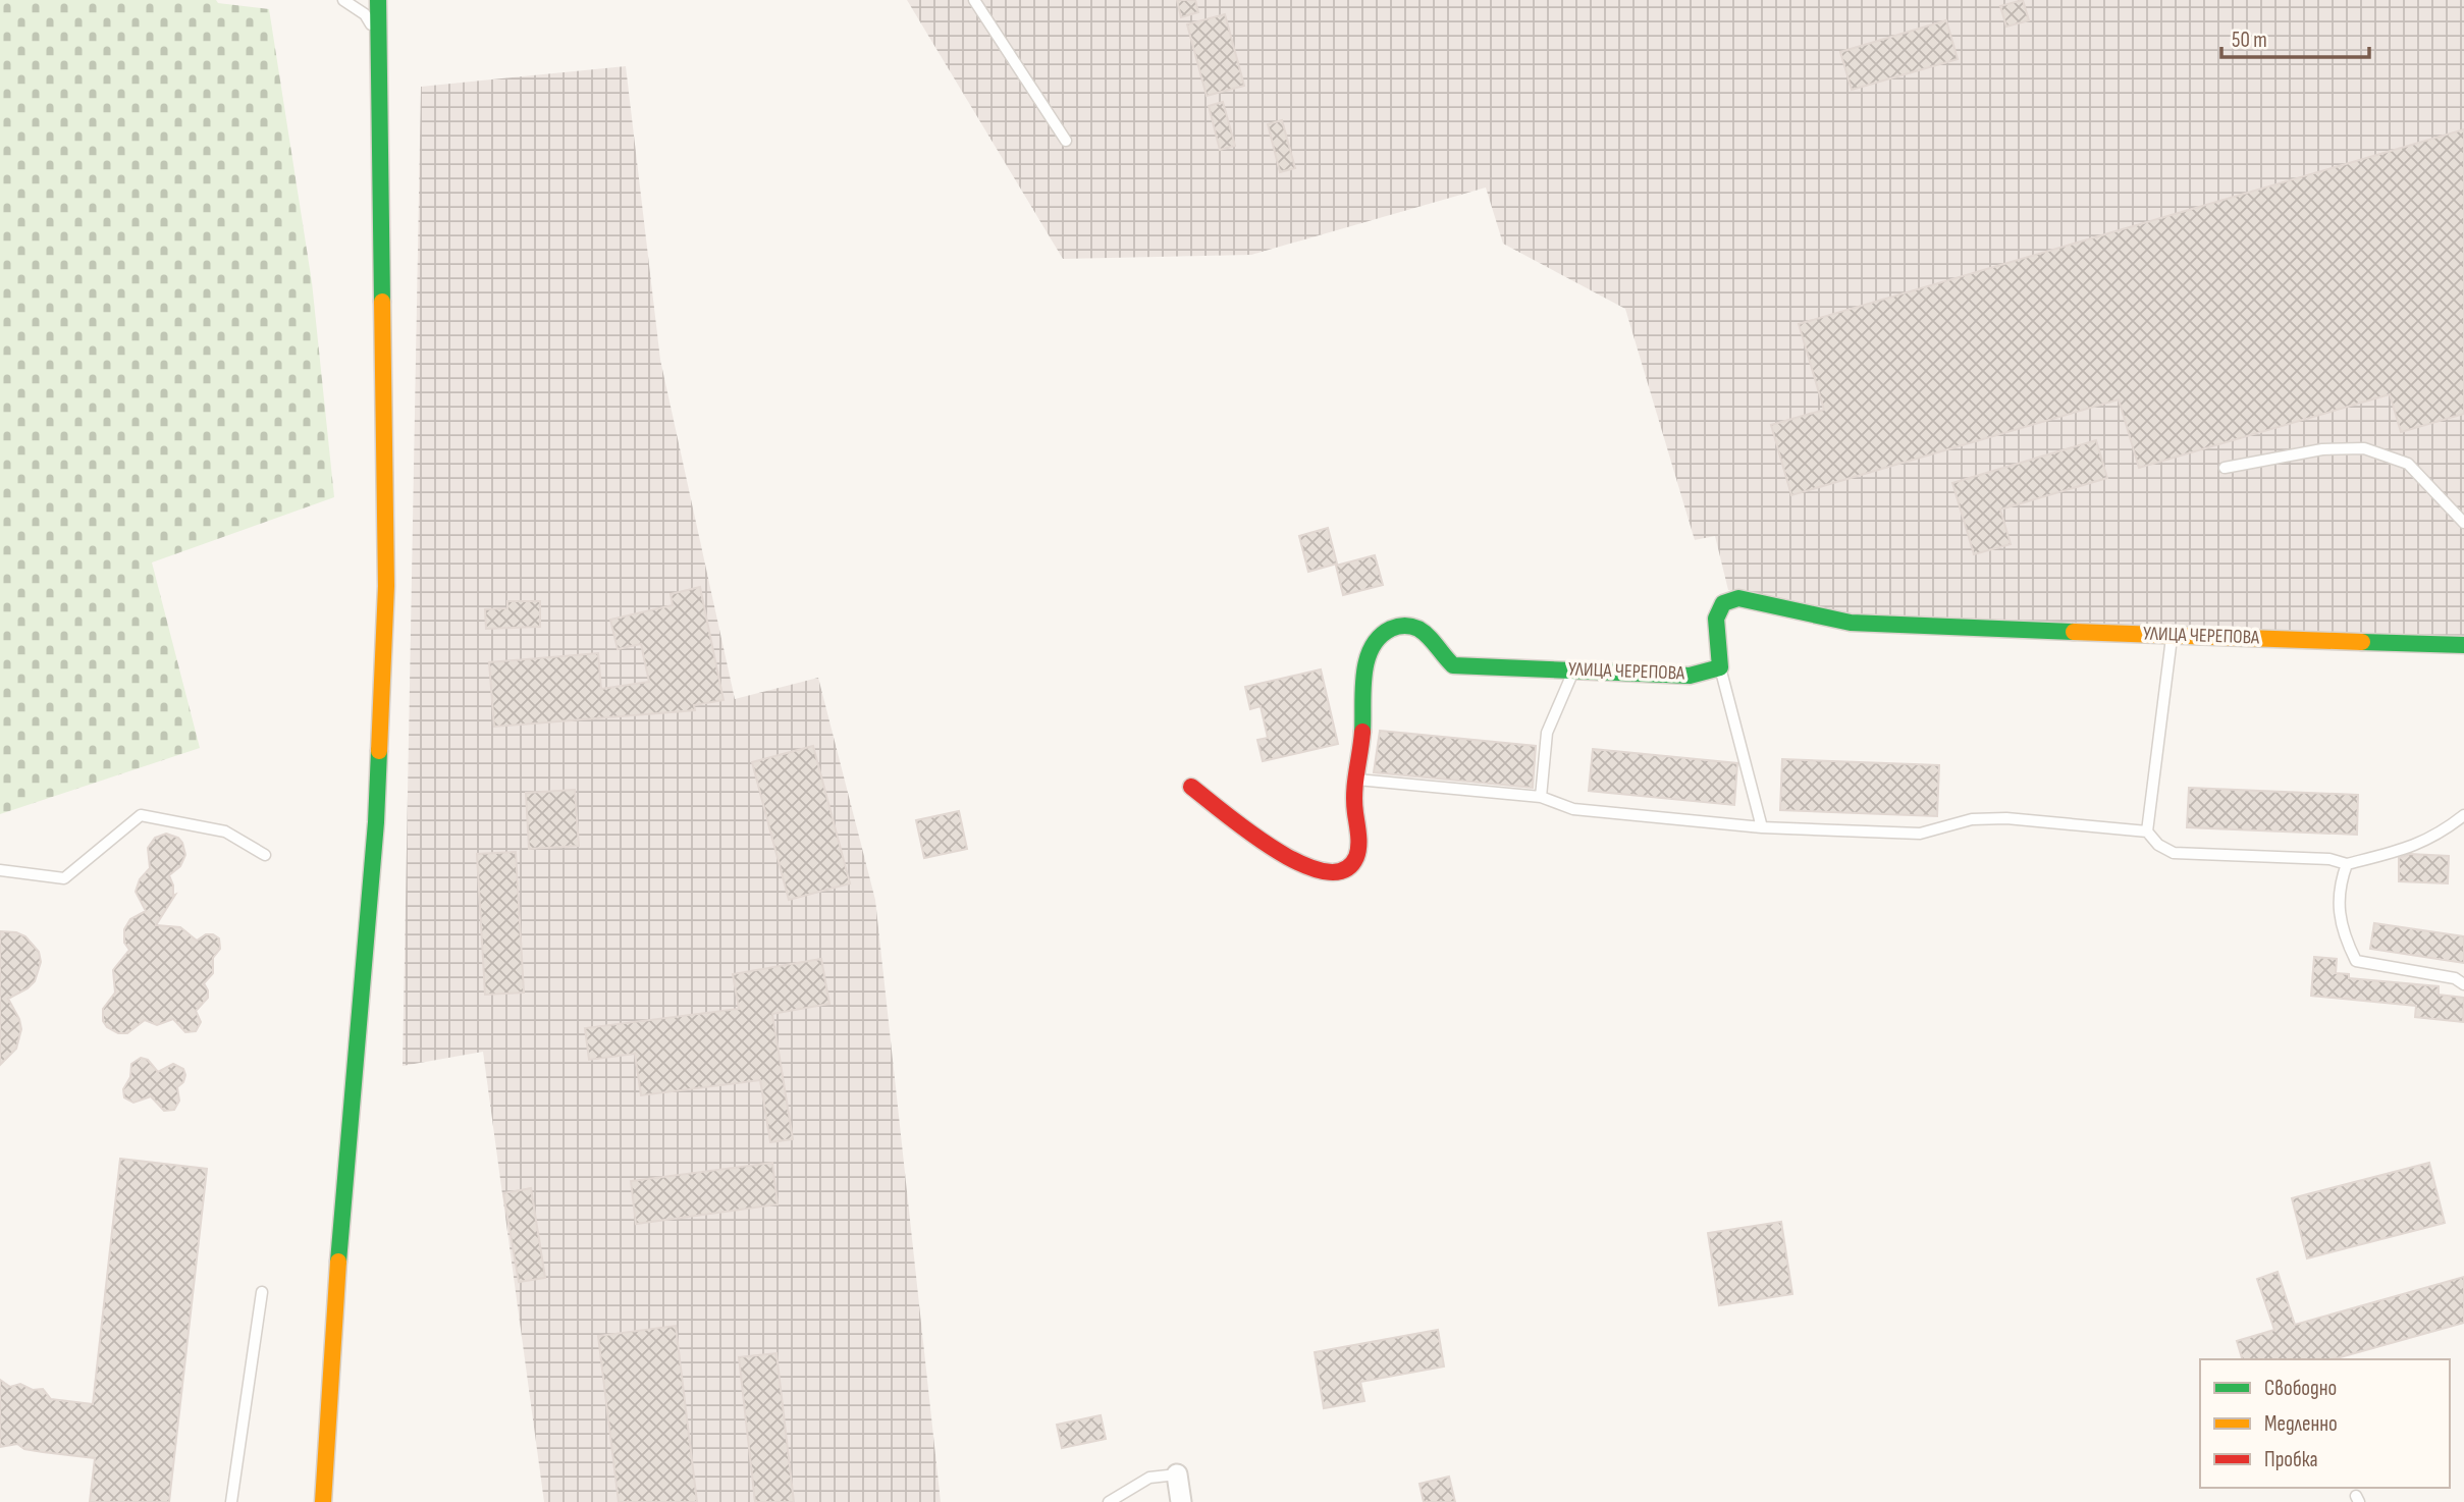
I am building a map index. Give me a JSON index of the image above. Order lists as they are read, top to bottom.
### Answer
{
  "streets": {
    "street": ["УЛИЦА ЧЕРЕПОВА"]
  },
  "legend": ["Свободно", "Медленно", "Пробка"],
  "scale_bar": "50 m"
}
